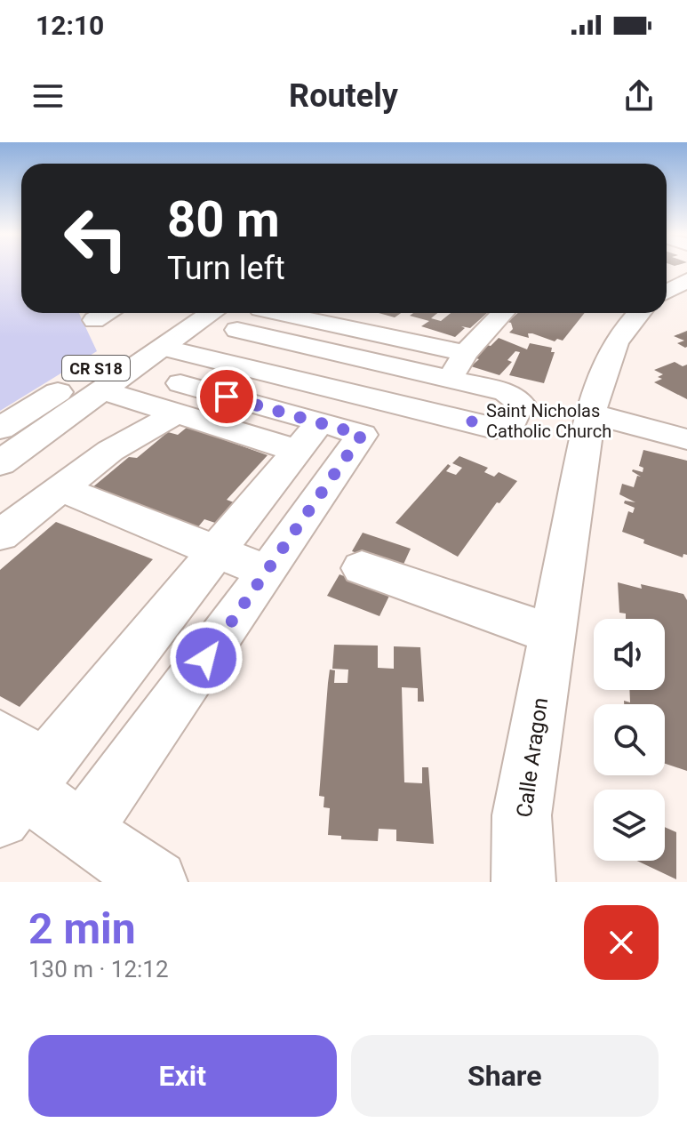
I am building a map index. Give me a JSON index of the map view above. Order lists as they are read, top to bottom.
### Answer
{
  "streets": {
    "main road": ["CR S18"],
    "street": ["Calle Aragon"]
  },
  "places": ["Saint Nicholas Catholic Church"],
  "page": {
    "status": "12:10",
    "header": "Routely",
    "turn": ["80 m", "Turn left"],
    "heading": ["2 min", "130 m · 12:12"],
    "buttons": ["Exit", "Share"]
  }
}
